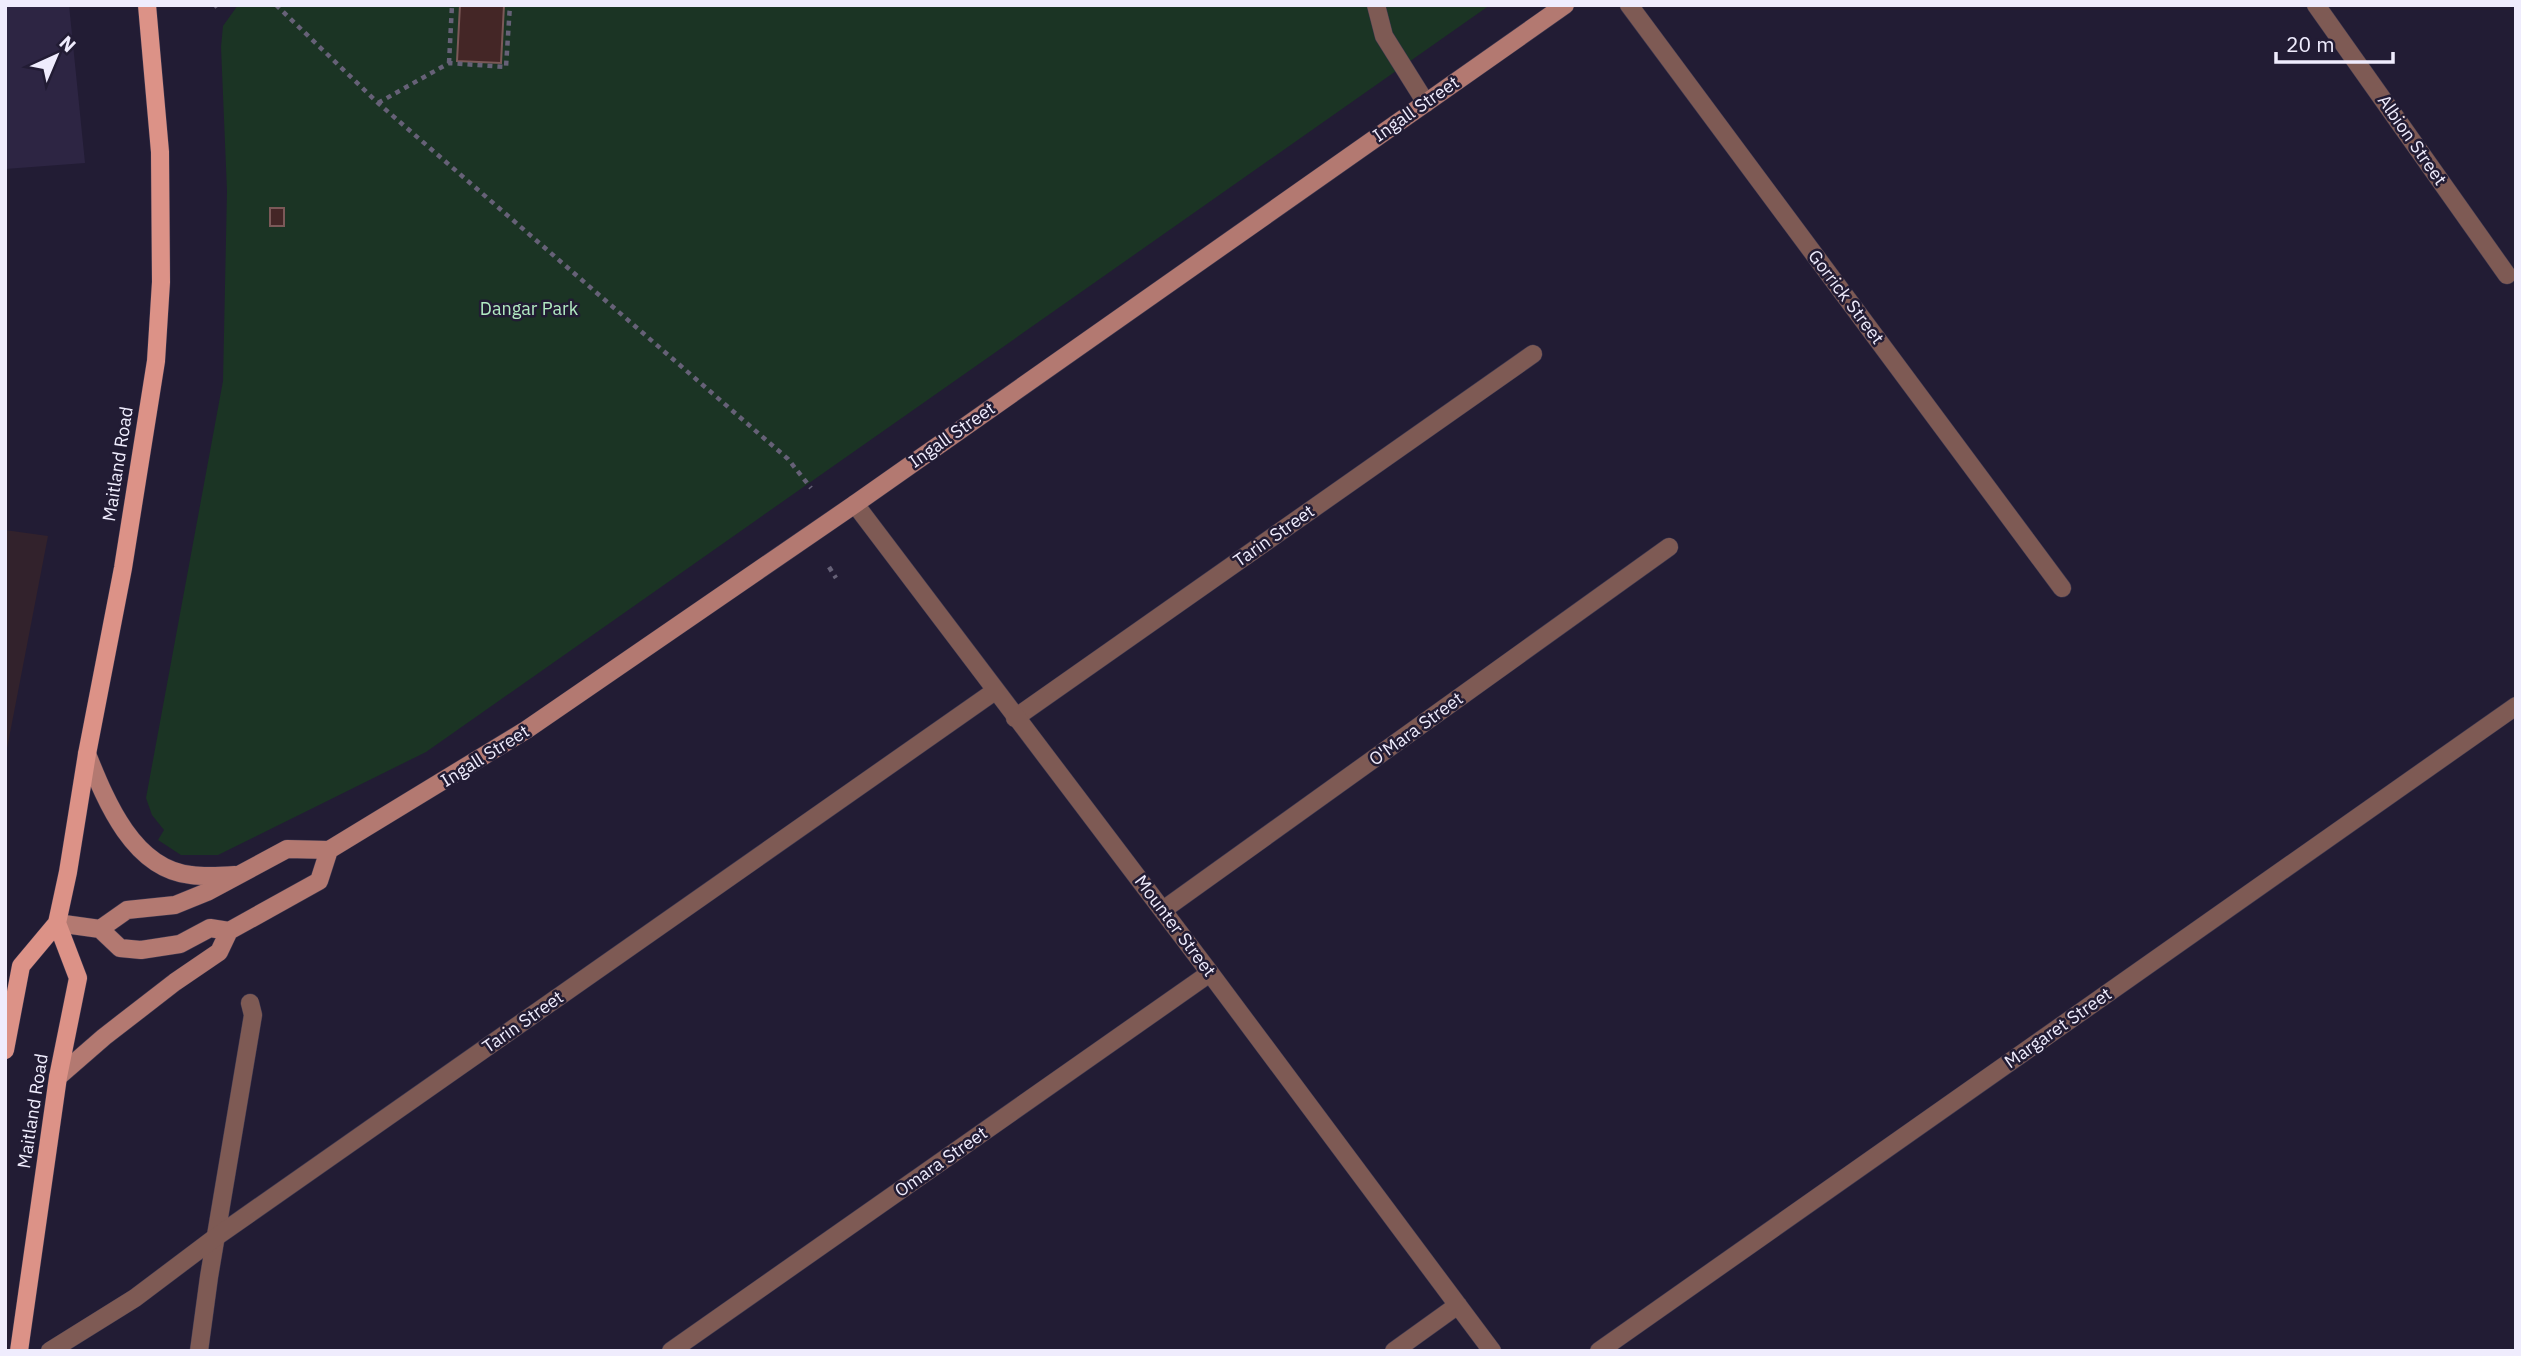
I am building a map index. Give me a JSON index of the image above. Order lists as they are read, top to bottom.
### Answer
{
  "streets": {
    "main road": ["Ingall Street", "Maitland Road"],
    "street": [
      "Albion Street",
      "Gorrick Street",
      "Tarin Street",
      "O'Mara Street",
      "Mounter Street",
      "Margaret Street",
      "Omara Street"
    ]
  },
  "crossings": [
    ["Ingall Street", "Mounter Street"],
    ["Tarin Street", "Mounter Street"],
    ["O'Mara Street", "Mounter Street"],
    ["Mounter Street", "Omara Street"]
  ],
  "parks": ["Dangar Park"],
  "scale_bar": "20 m",
  "north": "top right"
}
